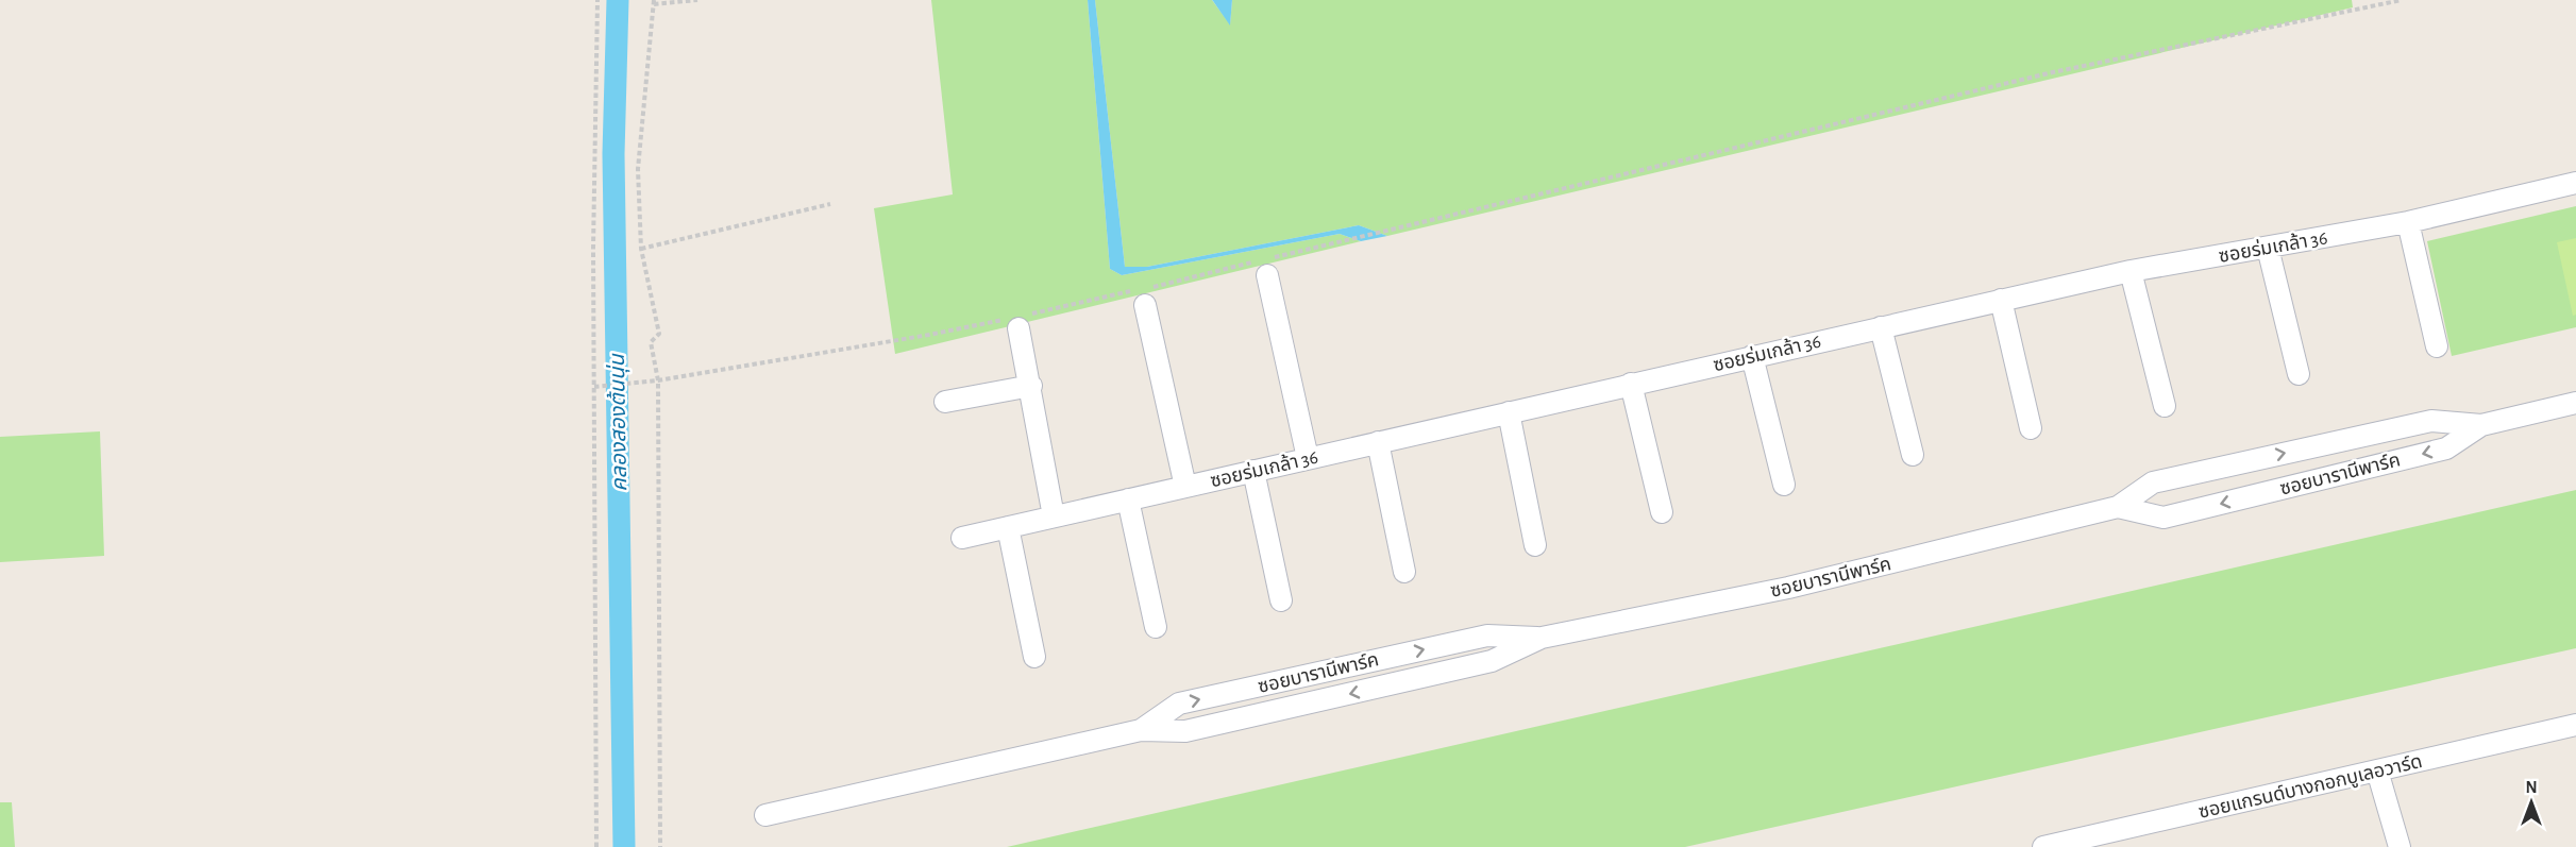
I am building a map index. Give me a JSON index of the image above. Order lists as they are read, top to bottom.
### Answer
{
  "streets": {
    "street": ["ซอยร่มเกล้า 36", "ซอยบารานีพาร์ค", "ซอยแกรนด์บางกอกบูเลอวาร์ด"]
  },
  "water": ["คลองสองต้นนุ่น"],
  "north": "top"
}
